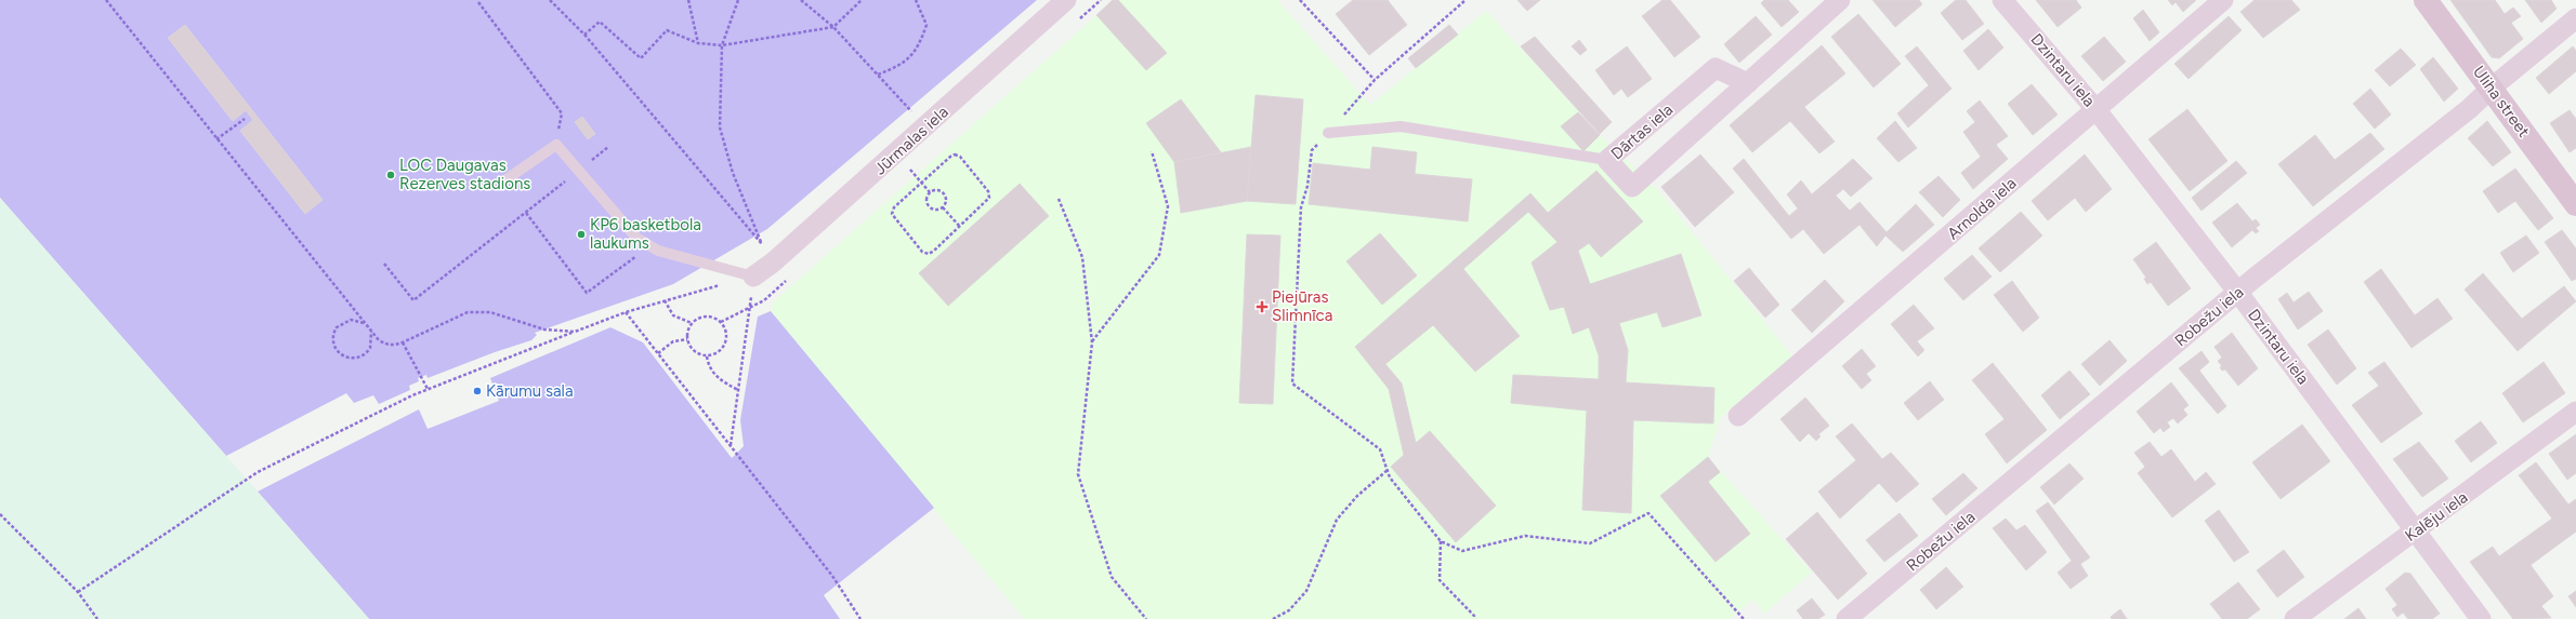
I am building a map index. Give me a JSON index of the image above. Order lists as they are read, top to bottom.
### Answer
{
  "streets": {
    "main road": ["Uliha street"],
    "street": [
      "Dzintaru iela",
      "Dārtas iela",
      "Jūrmalas iela",
      "Arnolda iela",
      "Robežu iela",
      "Kalēju iela"
    ]
  },
  "crossings": [
    ["Dzintaru iela", "Arnolda iela"],
    ["Dzintaru iela", "Robežu iela"],
    ["Dzintaru iela", "Kalēju iela"],
    ["Uliha street", "Robežu iela"]
  ],
  "places": {
    "other": ["LOC Daugavas Rezerves stadions", "KP6 basketbola laukums", "Kārumu sala"],
    "health": ["Piejūras Slimnīca"]
  }
}
